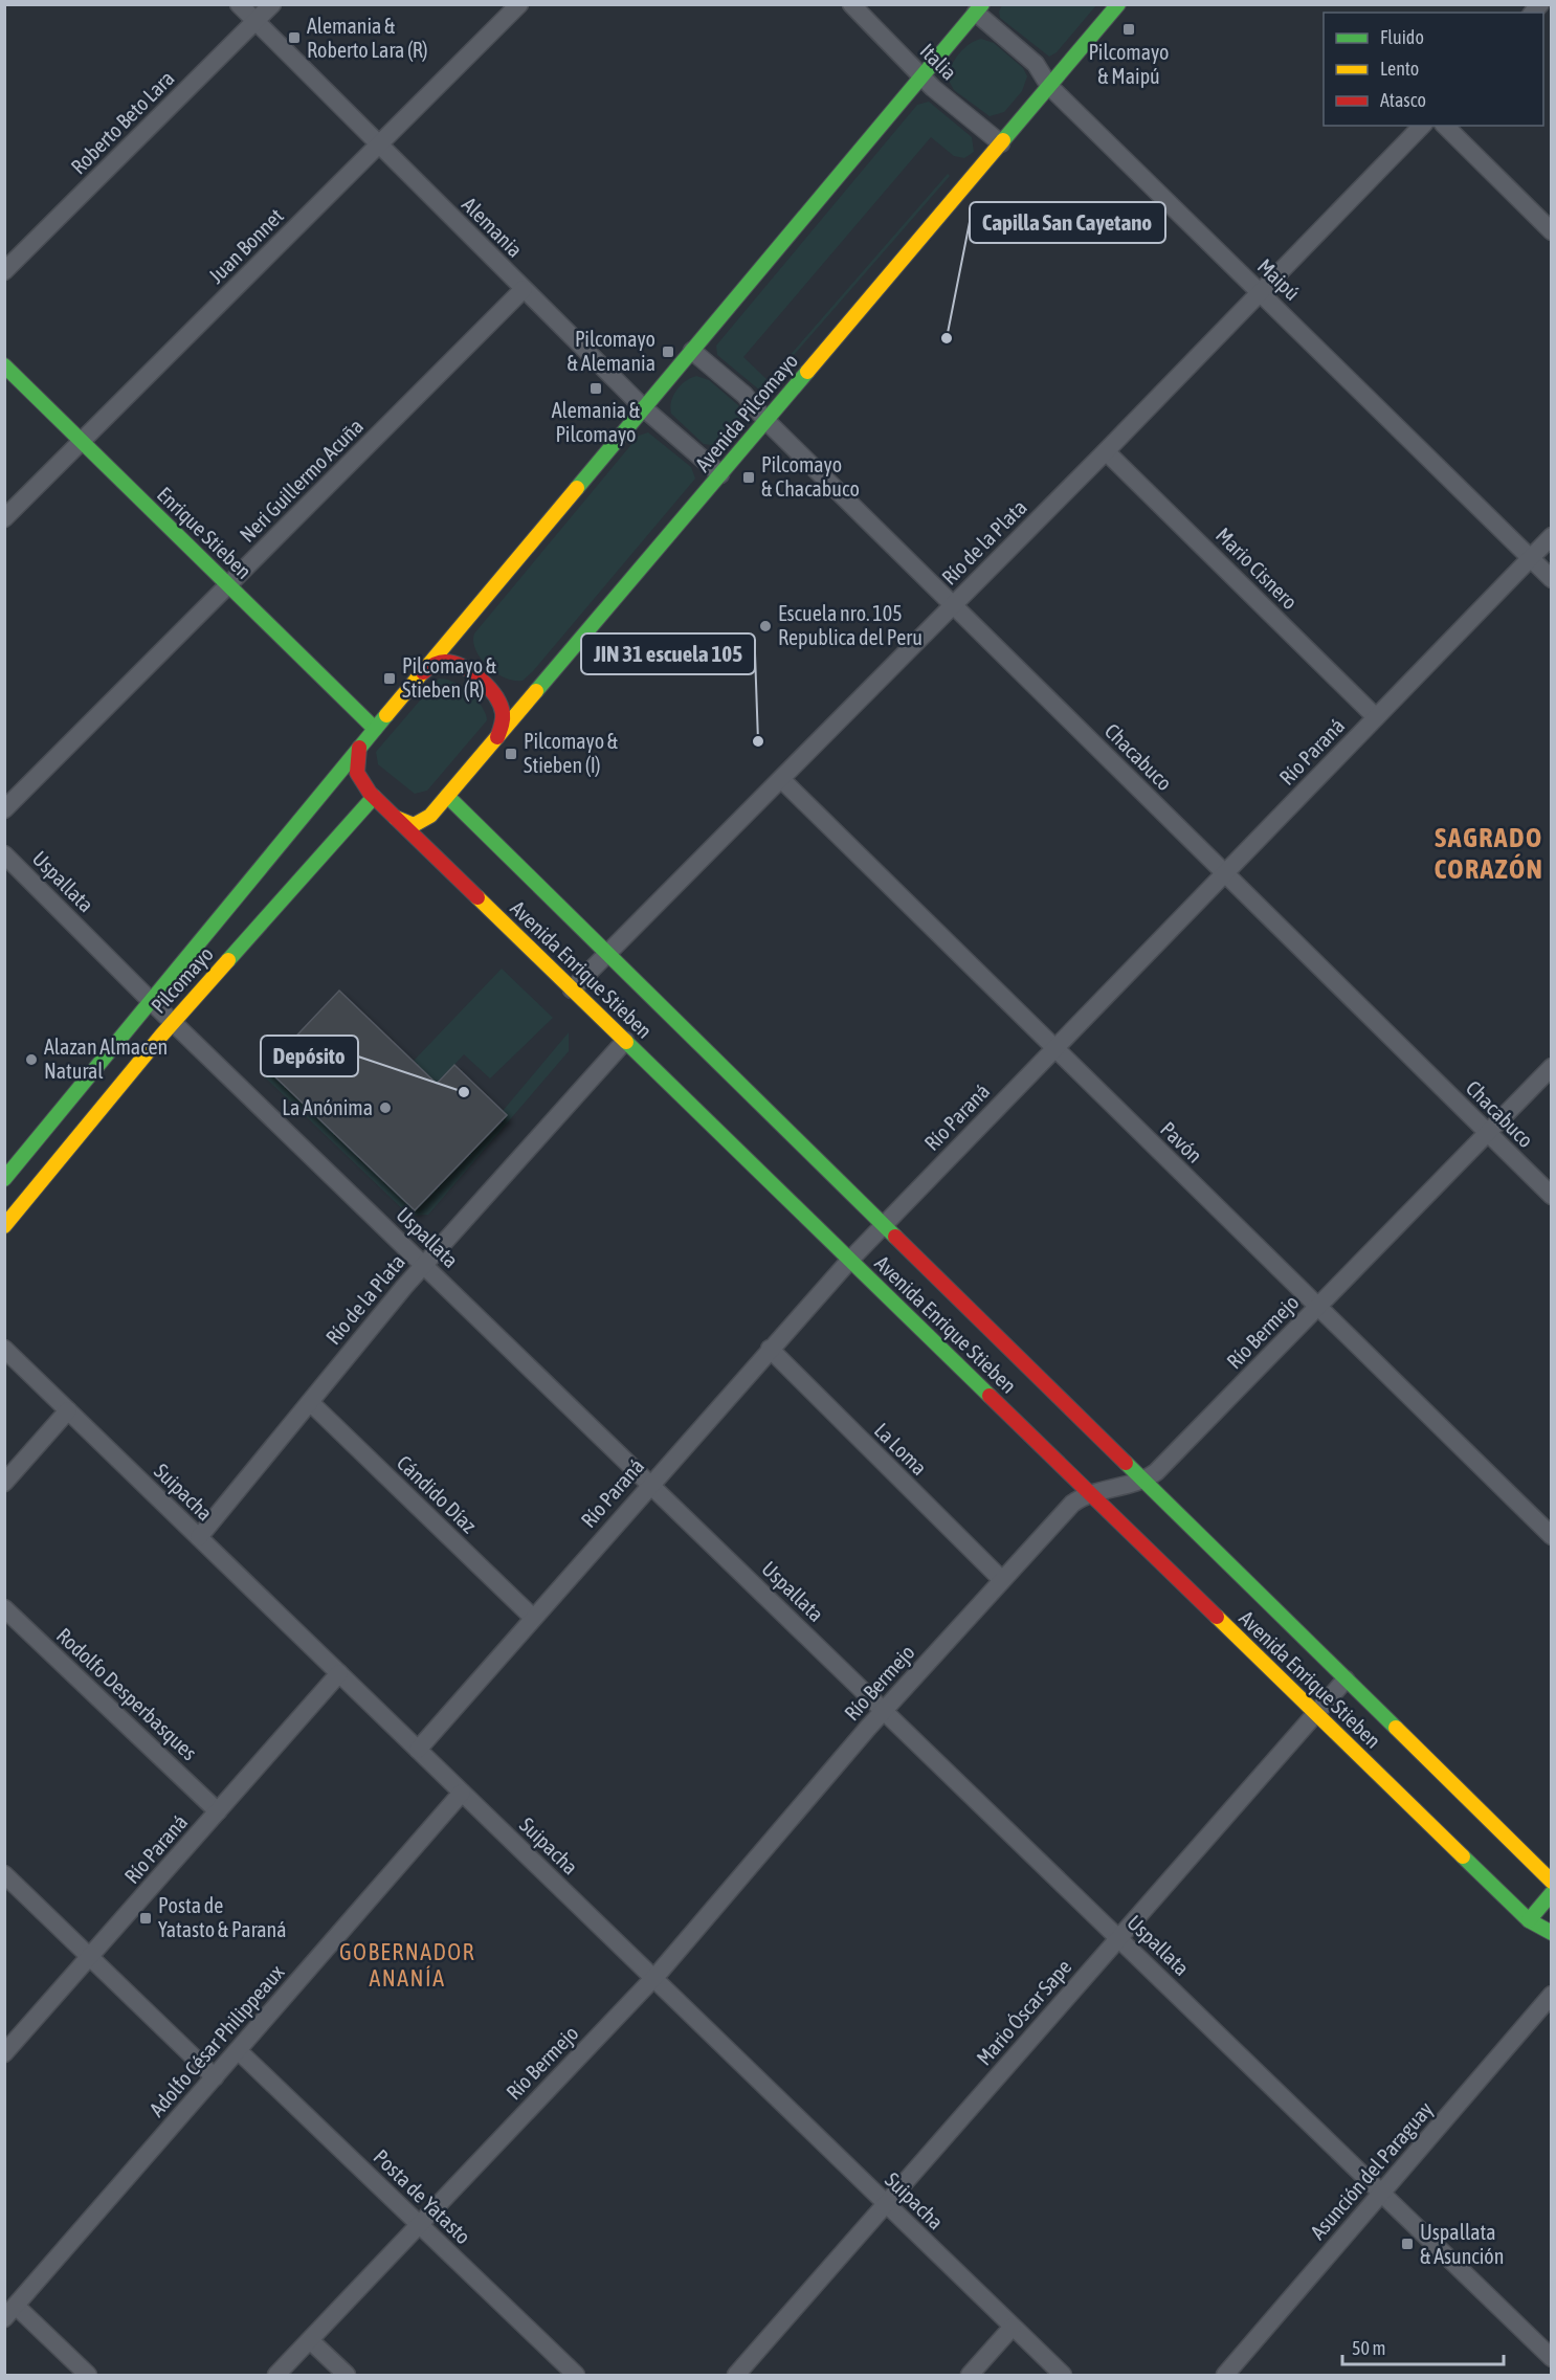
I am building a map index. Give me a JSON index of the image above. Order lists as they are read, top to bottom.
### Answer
{
  "streets": {
    "main road": [
      "Avenida Pilcomayo",
      "Enrique Stieben",
      "Avenida Enrique Stieben",
      "Pilcomayo"
    ],
    "street": [
      "Italia",
      "Roberto Beto Lara",
      "Alemania",
      "Juan Bonnet",
      "Maipú",
      "Neri Guillermo Acuña",
      "Río de la Plata",
      "Mario Cisnero",
      "Río Paraná",
      "Chacabuco",
      "Uspallata",
      "Pavón",
      "Río Bermejo",
      "La Loma",
      "Suipacha",
      "Cándido Díaz",
      "Rodolfo Desperbasques",
      "Mario Óscar Sape",
      "Adolfo César Philippeaux",
      "Asunción del Paraguay",
      "Posta de Yatasto"
    ]
  },
  "crossings": [
    ["Italia", "Avenida Pilcomayo"],
    ["Roberto Beto Lara", "Alemania"],
    ["Alemania", "Juan Bonnet"],
    ["Alemania", "Avenida Pilcomayo"],
    ["Alemania", "Neri Guillermo Acuña"],
    ["Juan Bonnet", "Enrique Stieben"],
    ["Maipú", "Avenida Pilcomayo"],
    ["Maipú", "Río de la Plata"],
    ["Maipú", "Río Paraná"],
    ["Avenida Pilcomayo", "Enrique Stieben"],
    ["Avenida Pilcomayo", "Chacabuco"],
    ["Avenida Pilcomayo", "Avenida Enrique Stieben"],
    ["Avenida Pilcomayo", "Pilcomayo"],
    ["Neri Guillermo Acuña", "Enrique Stieben"],
    ["Enrique Stieben", "Avenida Enrique Stieben"],
    ["Enrique Stieben", "Pilcomayo"],
    ["Río de la Plata", "Mario Cisnero"],
    ["Río de la Plata", "Chacabuco"],
    ["Río de la Plata", "Uspallata"],
    ["Río de la Plata", "Avenida Enrique Stieben"],
    ["Río de la Plata", "Pavón"],
    ["Río de la Plata", "Suipacha"],
    ["Río de la Plata", "Cándido Díaz"],
    ["Mario Cisnero", "Río Paraná"],
    ["Río Paraná", "Chacabuco"],
    ["Río Paraná", "Uspallata"],
    ["Río Paraná", "Avenida Enrique Stieben"],
    ["Río Paraná", "Pavón"],
    ["Río Paraná", "La Loma"],
    ["Río Paraná", "Suipacha"],
    ["Río Paraná", "Cándido Díaz"],
    ["Río Paraná", "Rodolfo Desperbasques"],
    ["Chacabuco", "Río Bermejo"],
    ["Uspallata", "Pilcomayo"],
    ["Uspallata", "Río Bermejo"],
    ["Uspallata", "Mario Óscar Sape"],
    ["Uspallata", "Asunción del Paraguay"],
    ["Avenida Enrique Stieben", "Pilcomayo"],
    ["Avenida Enrique Stieben", "Río Bermejo"],
    ["Avenida Enrique Stieben", "Mario Óscar Sape"],
    ["Pavón", "Río Bermejo"],
    ["Río Bermejo", "La Loma"],
    ["Río Bermejo", "Suipacha"],
    ["Río Bermejo", "Posta de Yatasto"],
    ["Suipacha", "Mario Óscar Sape"],
    ["Suipacha", "Adolfo César Philippeaux"],
    ["Adolfo César Philippeaux", "Posta de Yatasto"]
  ],
  "districts": ["SAGRADO CORAZÓN", "GOBERNADOR ANANÍA"],
  "places": {
    "transit": [
      "Pilcomayo & Maipú",
      "Alemania & Roberto Lara (R)",
      "Pilcomayo & Alemania",
      "Alemania & Pilcomayo",
      "Pilcomayo & Chacabuco",
      "Pilcomayo & Stieben (R)",
      "Pilcomayo & Stieben (I)",
      "Posta de Yatasto & Paraná",
      "Uspallata & Asunción"
    ],
    "other": [
      "Capilla San Cayetano",
      "Escuela nro. 105 Republica del Peru",
      "JIN 31 escuela 105",
      "Alazan Almacen Natural",
      "Depósito",
      "La Anónima"
    ]
  },
  "legend": ["Fluido", "Lento", "Atasco"],
  "scale_bar": "50 m"
}
